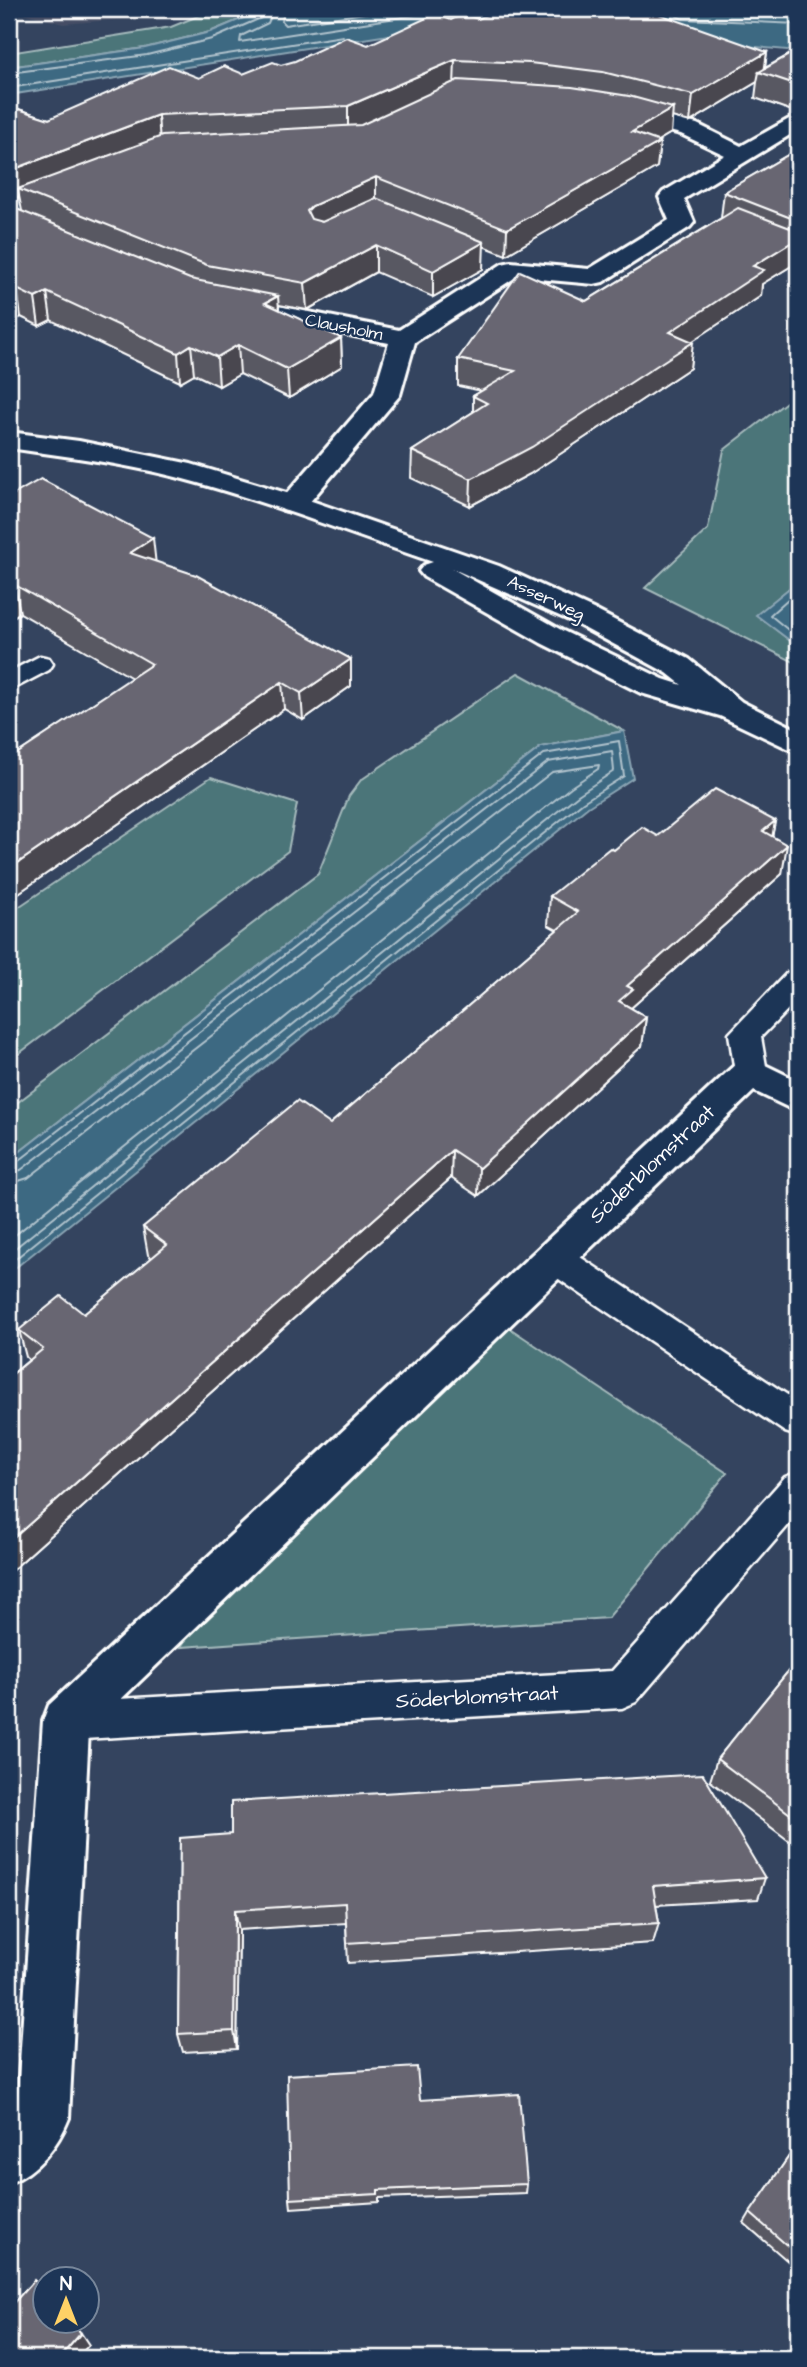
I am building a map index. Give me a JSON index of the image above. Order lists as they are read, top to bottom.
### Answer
{
  "streets": {
    "street": ["Clausholm", "Asserweg", "Söderblomstraat"]
  },
  "crossings": [
    ["Clausholm", "Asserweg"]
  ],
  "north": "top"
}
